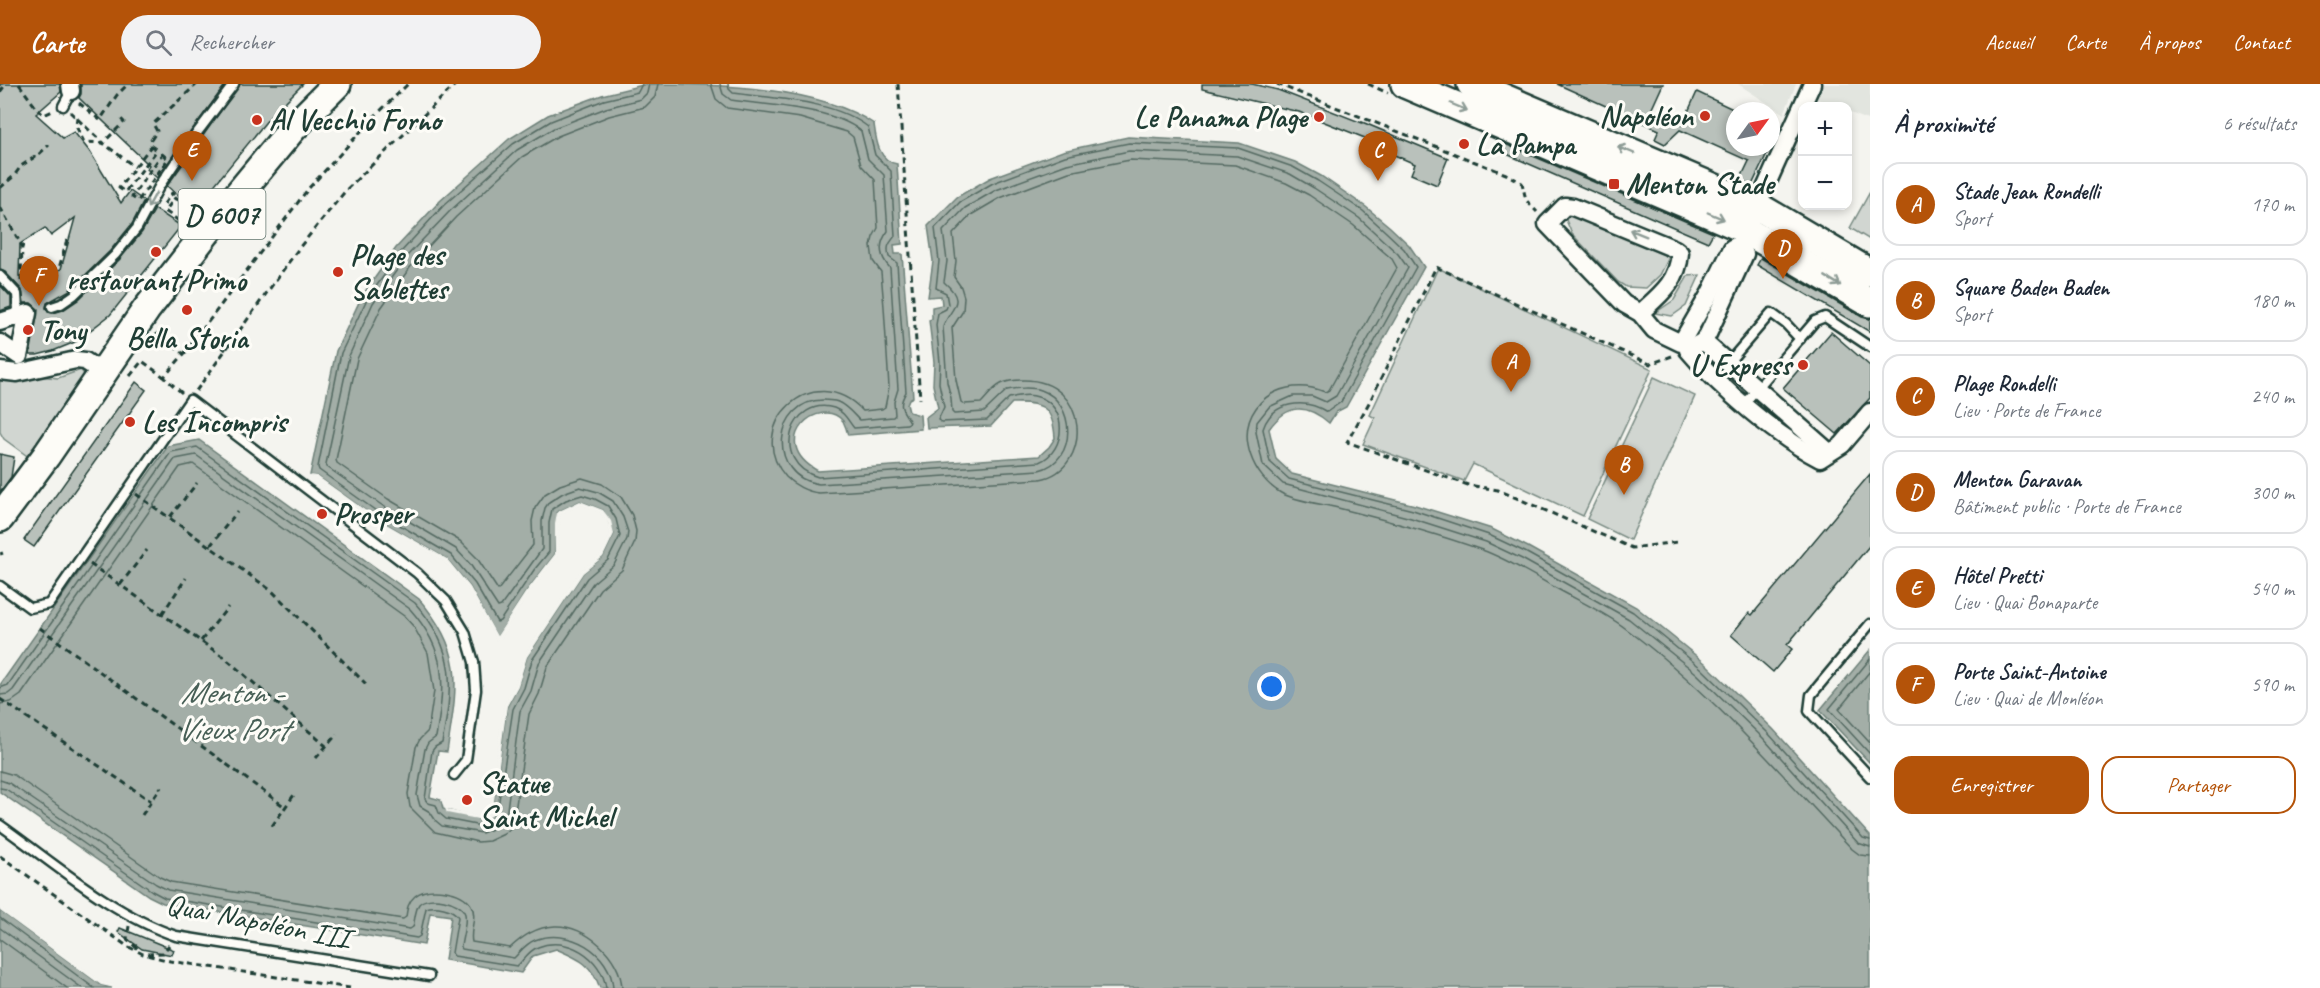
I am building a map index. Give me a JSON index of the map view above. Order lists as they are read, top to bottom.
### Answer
{
  "streets": {
    "main road": ["D 6007"],
    "lane": ["Quai Napoléon III"]
  },
  "water": ["Menton - Vieux Port"],
  "places": {
    "other": [
      "Napoléon",
      "Le Panama Plage",
      "Al Vecchio Forno",
      "La Pampa",
      "restaurant Primo",
      "Plage des Sablettes",
      "Bella Storia",
      "Tony",
      "U Express",
      "Les Incompris",
      "Prosper",
      "Statue Saint Michel"
    ],
    "transit": ["Menton Stade"]
  },
  "north": "top right",
  "page": {
    "header": "Carte",
    "search": "Rechercher",
    "nav": [
      "Accueil",
      "Carte",
      "À propos",
      "Contact"
    ],
    "heading": ["À proximité", "6 résultats"],
    "map_buttons": ["+", "−"],
    "pins": [
      "C",
      "E",
      "D",
      "F",
      "A",
      "B"
    ],
    "list": [
      {
        "mark": "A",
        "name": "Stade Jean Rondelli",
        "note": "Sport",
        "value": "170 m"
      },
      {
        "mark": "B",
        "name": "Square Baden Baden",
        "note": "Sport",
        "value": "180 m"
      },
      {
        "mark": "C",
        "name": "Plage Rondelli",
        "note": "Lieu · Porte de France",
        "value": "240 m"
      },
      {
        "mark": "D",
        "name": "Menton Garavan",
        "note": "Bâtiment public · Porte de France",
        "value": "300 m"
      },
      {
        "mark": "E",
        "name": "Hôtel Pretti",
        "note": "Lieu · Quai Bonaparte",
        "value": "540 m"
      },
      {
        "mark": "F",
        "name": "Porte Saint-Antoine",
        "note": "Lieu · Quai de Monléon",
        "value": "590 m"
      }
    ],
    "buttons": ["Enregistrer", "Partager"]
  }
}
